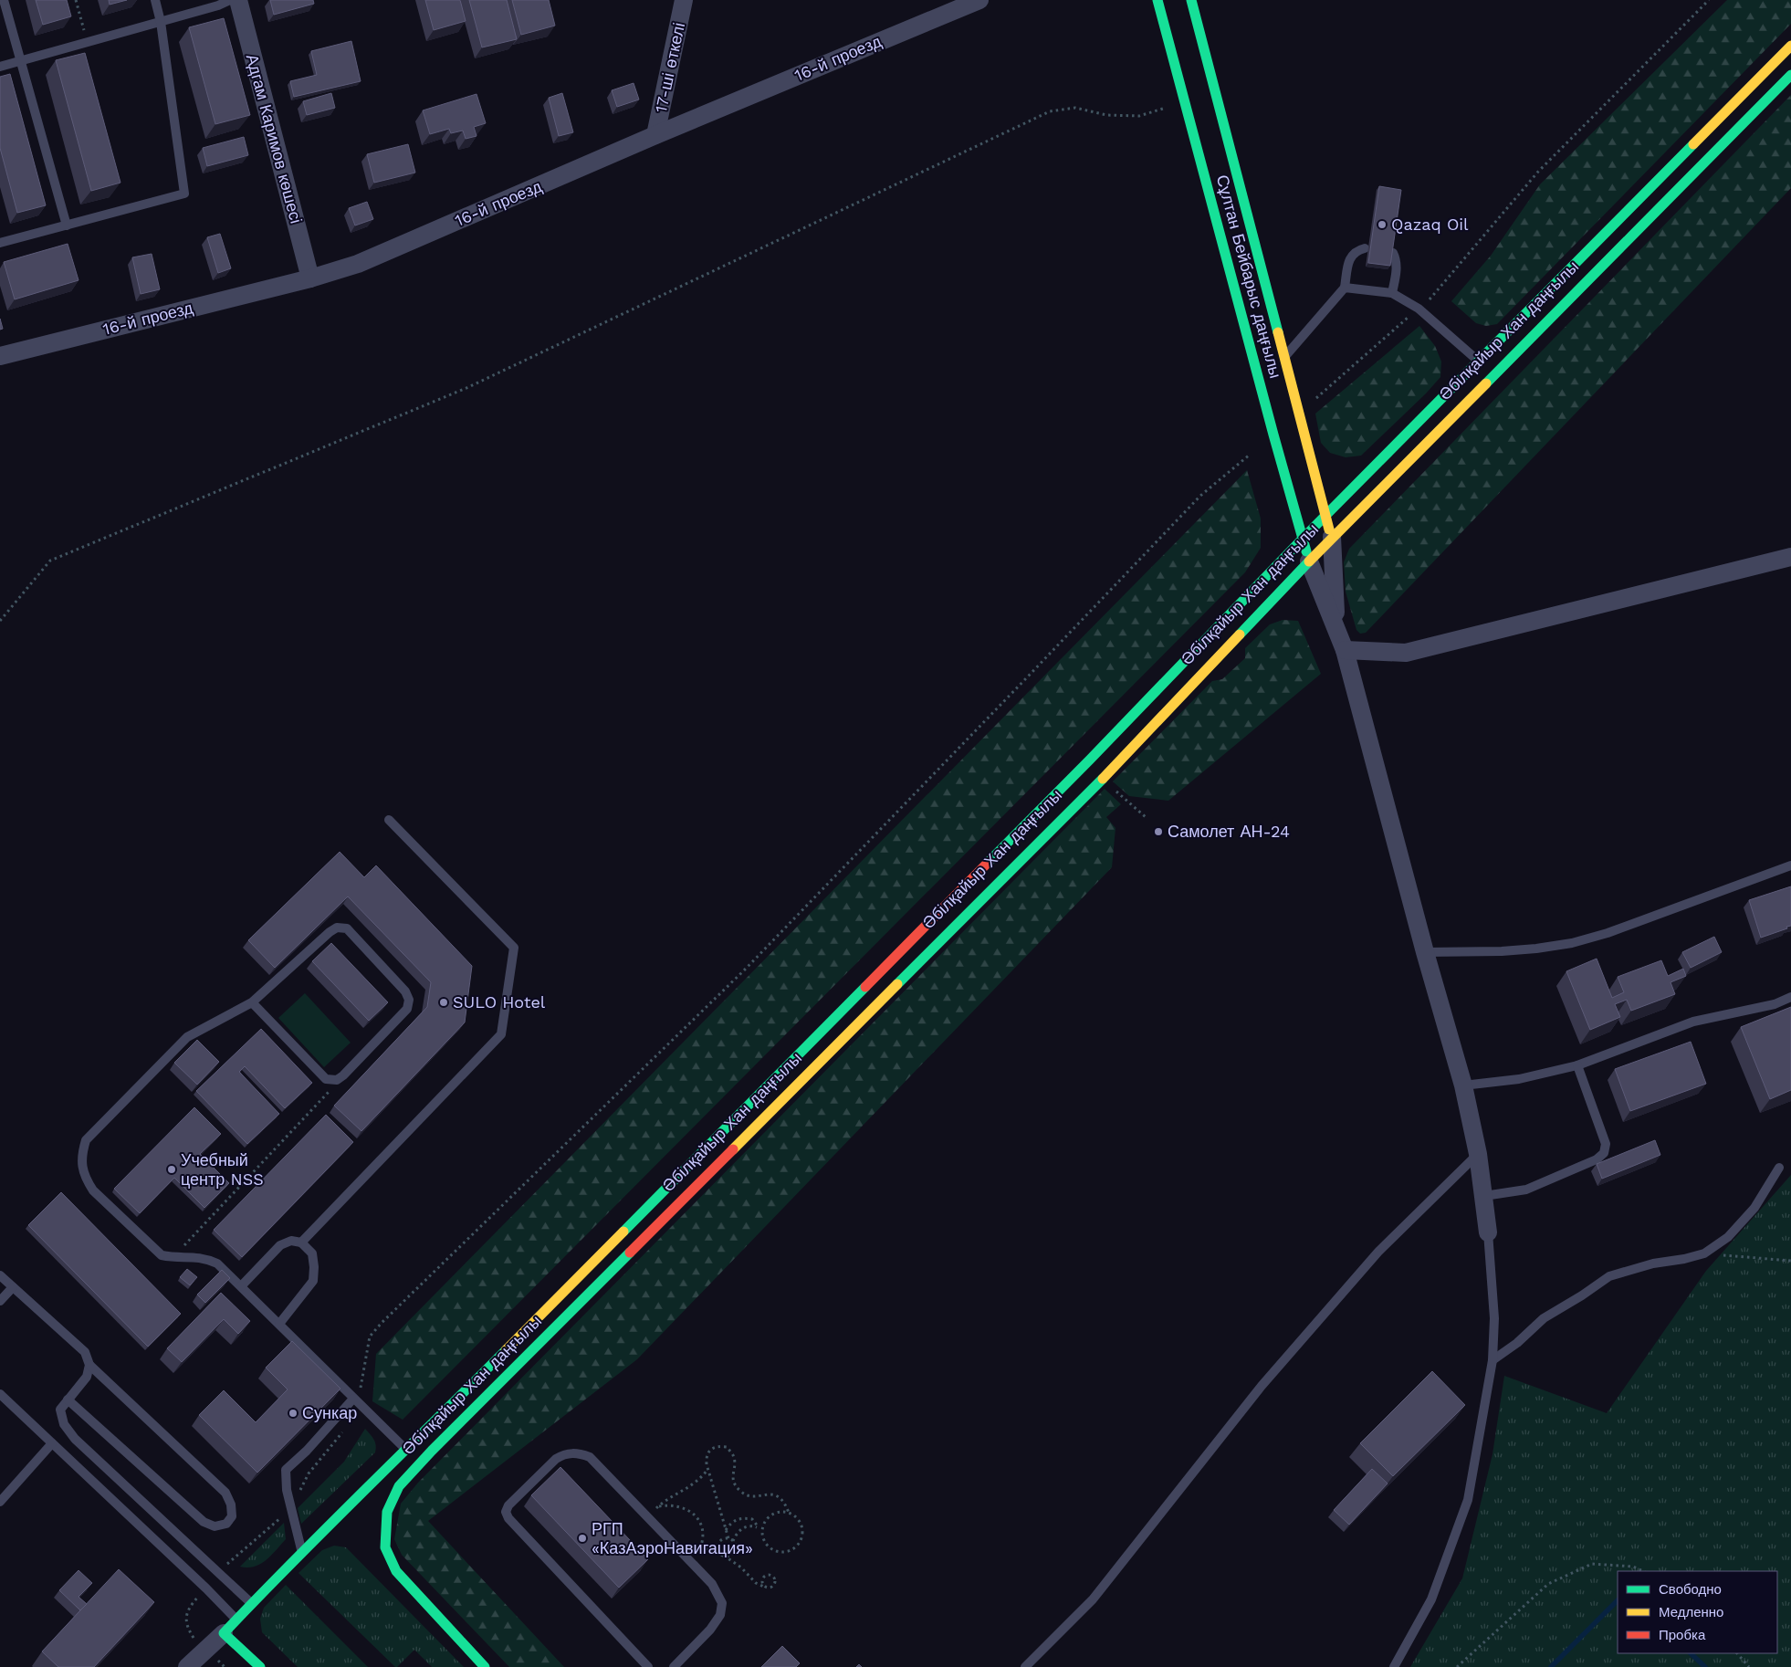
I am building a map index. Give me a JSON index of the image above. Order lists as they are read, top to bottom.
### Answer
{
  "streets": {
    "street": [
      "16-й проезд",
      "17-ші өткелі",
      "Адгам Каримов көшесі",
      "Сұлтан Бейбарыс даңғылы",
      "Әбілқайыр Хан даңғылы"
    ]
  },
  "crossings": [
    ["16-й проезд", "17-ші өткелі"],
    ["16-й проезд", "Адгам Каримов көшесі"],
    ["Сұлтан Бейбарыс даңғылы", "Әбілқайыр Хан даңғылы"]
  ],
  "places": [
    "Qazaq Oil",
    "Самолет АН-24",
    "SULO Hotel",
    "Учебный центр NSS",
    "Сункар",
    "РГП «КазАэроНавигация»"
  ],
  "legend": ["Свободно", "Медленно", "Пробка"]
}
